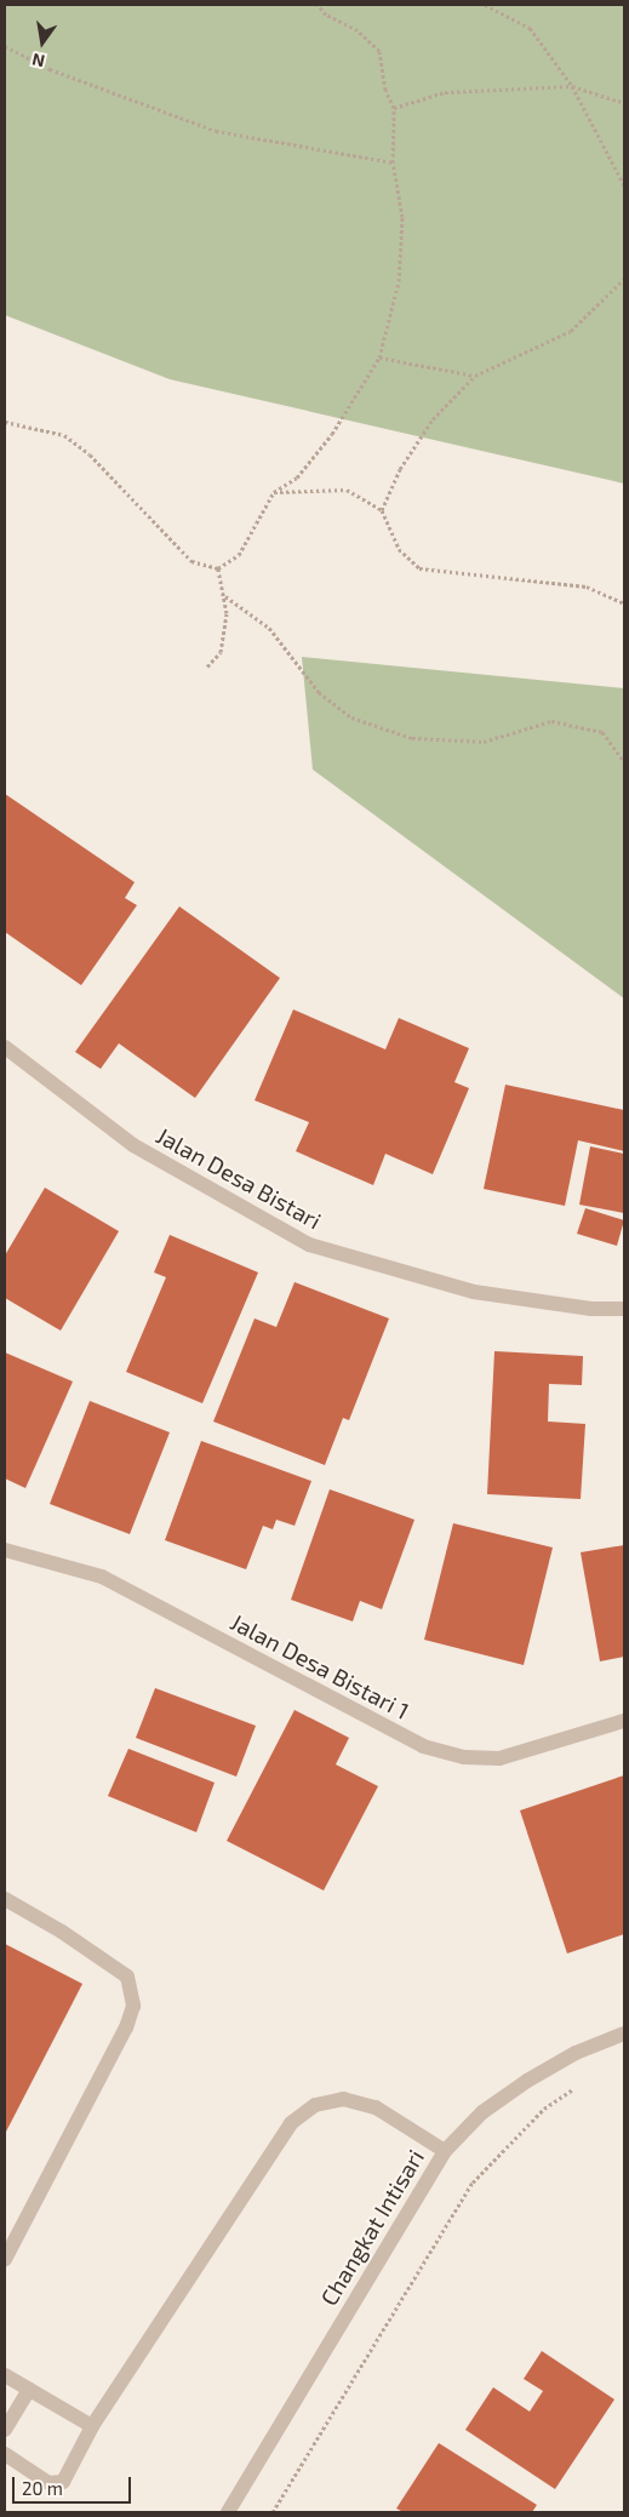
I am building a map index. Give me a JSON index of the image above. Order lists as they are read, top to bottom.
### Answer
{
  "streets": {
    "street": ["Jalan Desa Bistari", "Jalan Desa Bistari 1", "Changkat Intisari"]
  },
  "scale_bar": "20 m",
  "north": "bottom"
}
